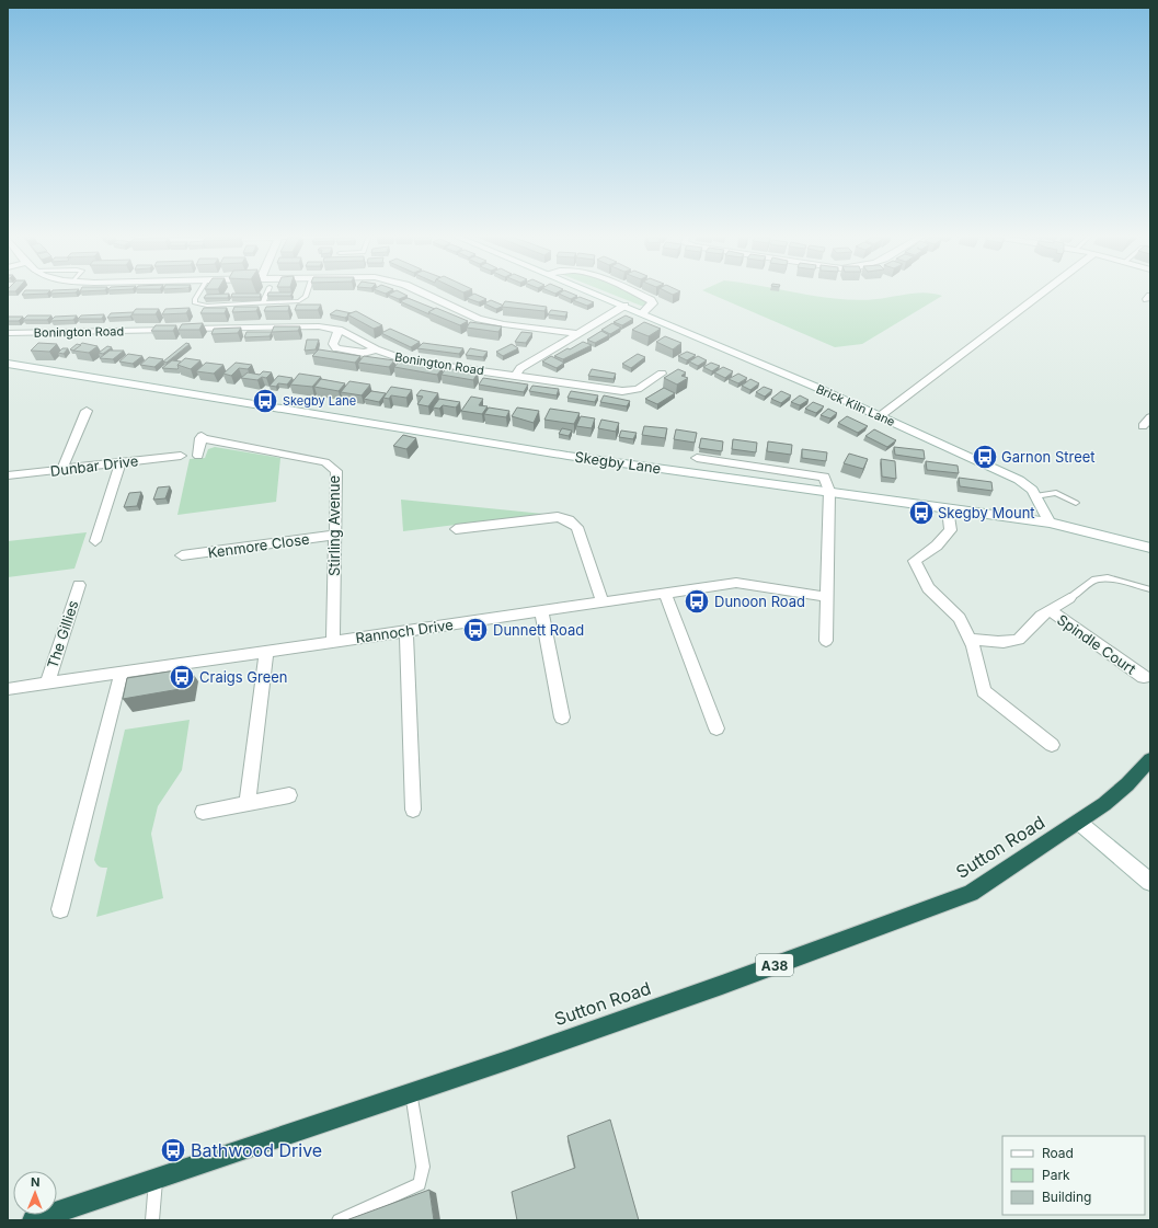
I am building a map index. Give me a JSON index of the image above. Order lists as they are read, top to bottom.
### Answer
{
  "streets": {
    "highway": ["Sutton Road", "A38"],
    "street": [
      "Bonington Road",
      "Brick Kiln Lane",
      "Skegby Lane",
      "Dunbar Drive",
      "Stirling Avenue",
      "Kenmore Close",
      "Rannoch Drive",
      "The Gillies",
      "Spindle Court"
    ]
  },
  "crossings": [
    ["Brick Kiln Lane", "Skegby Lane"],
    ["Stirling Avenue", "Kenmore Close"],
    ["Stirling Avenue", "Rannoch Drive"],
    ["Rannoch Drive", "The Gillies"]
  ],
  "places": {
    "bus stop": [
      "Skegby Lane",
      "Garnon Street",
      "Skegby Mount",
      "Dunoon Road",
      "Dunnett Road",
      "Craigs Green",
      "Bathwood Drive"
    ]
  },
  "legend": ["Road", "Park", "Building"],
  "north": "top"
}
